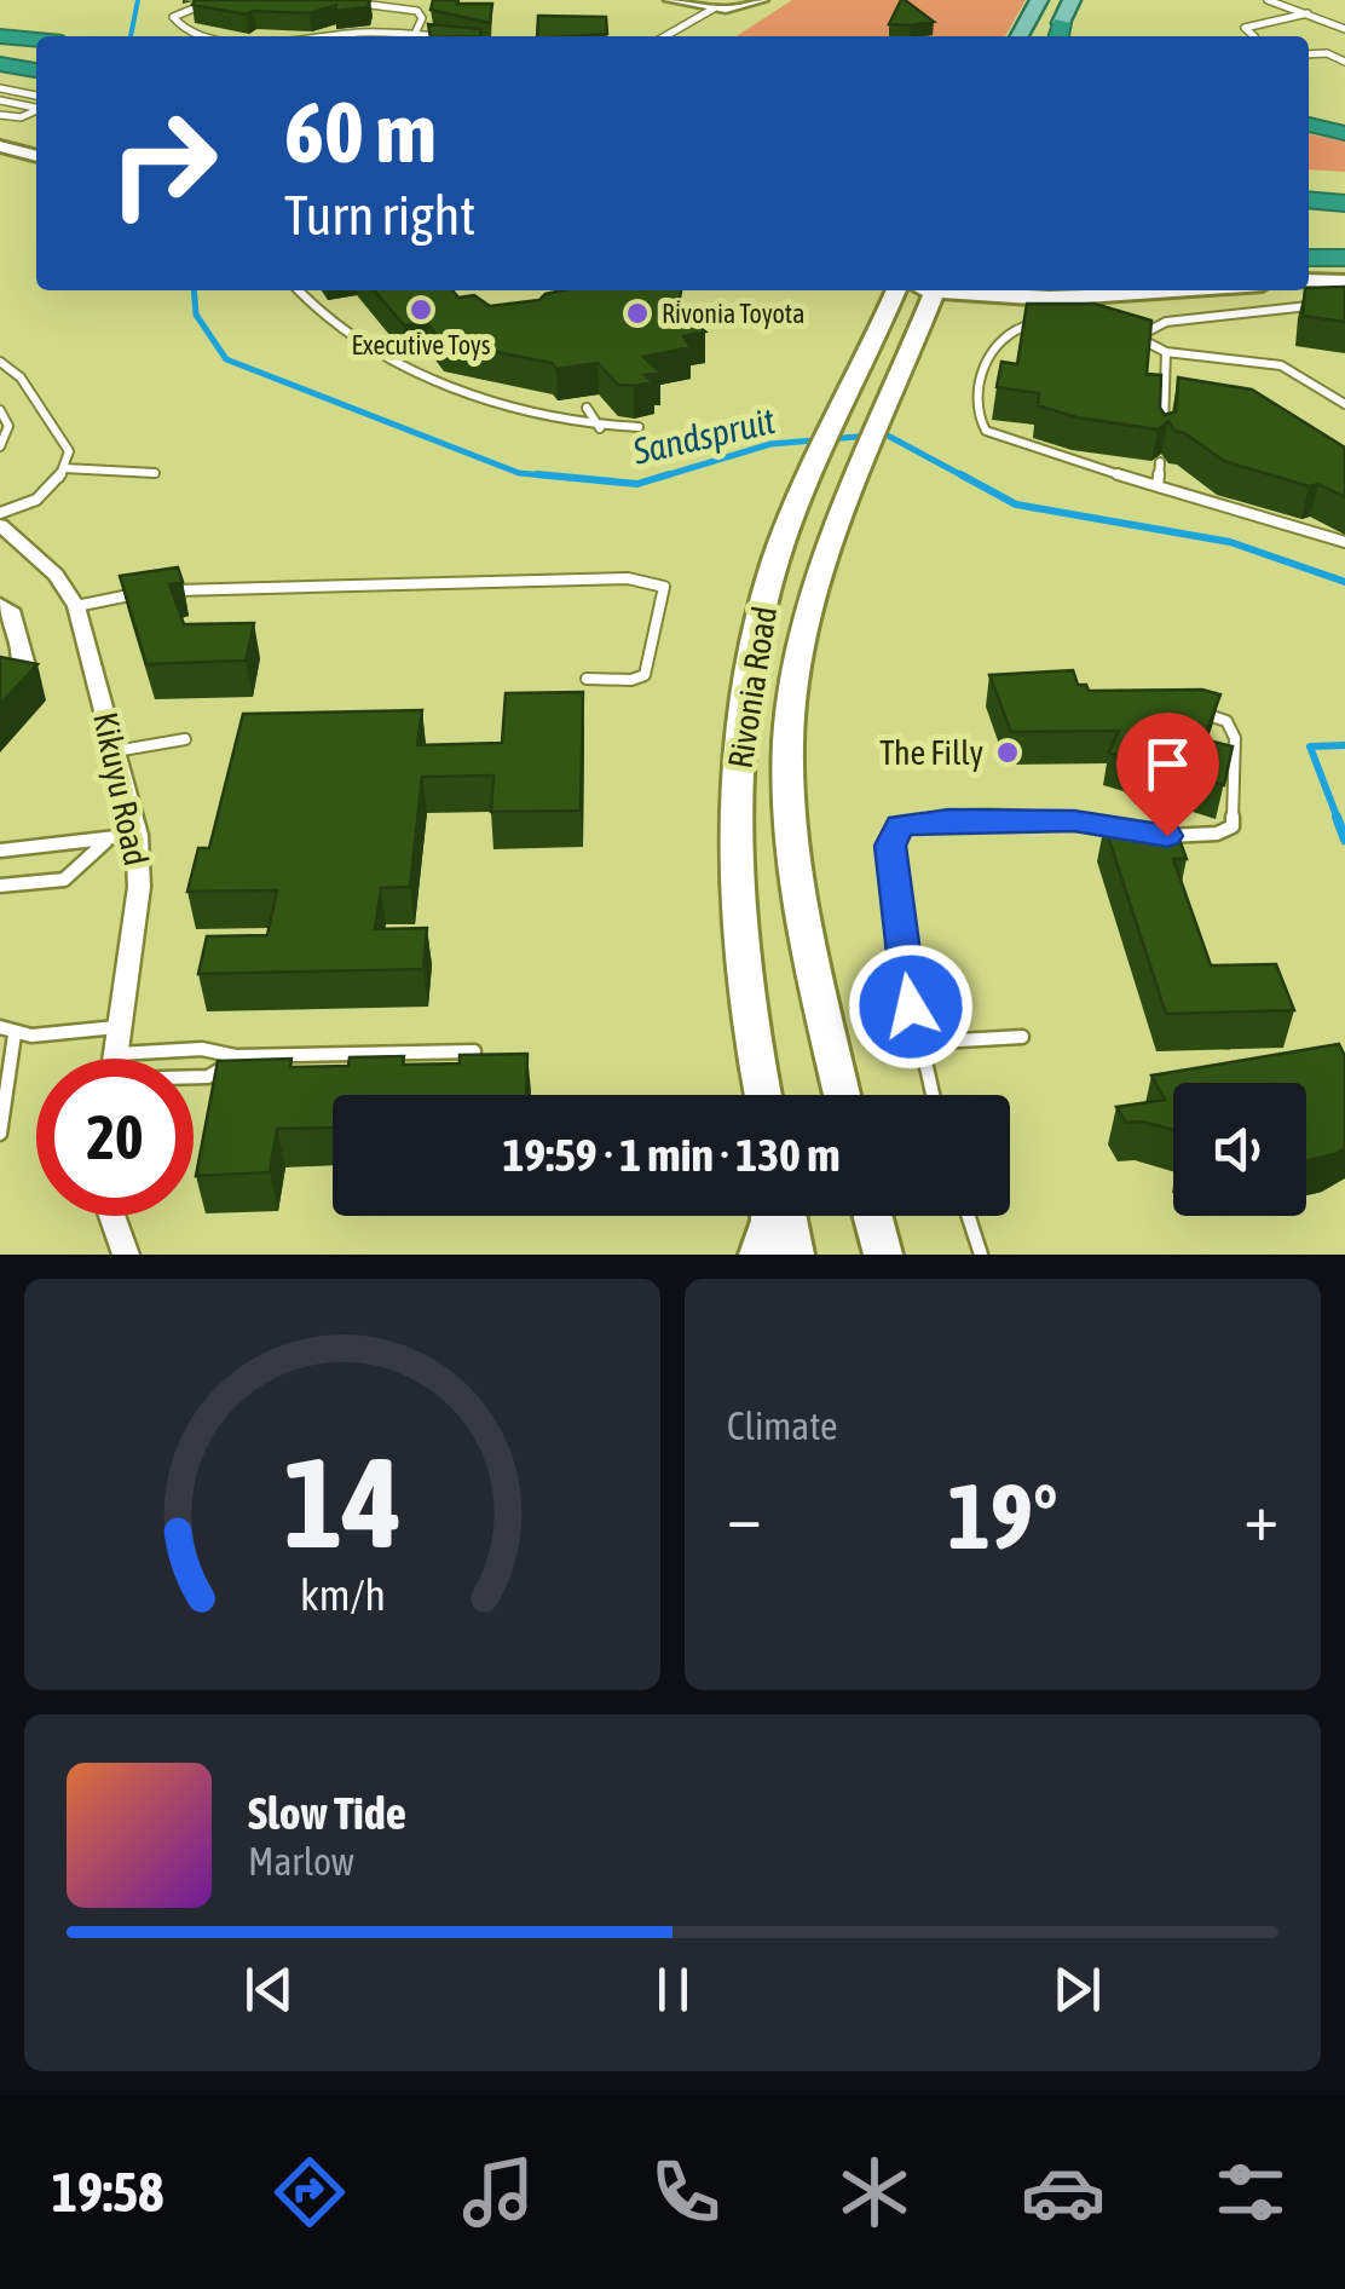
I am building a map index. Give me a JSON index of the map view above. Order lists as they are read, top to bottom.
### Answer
{
  "streets": {
    "main road": ["Rivonia Road"],
    "street": ["Kikuyu Road"]
  },
  "water": ["Sandspruit"],
  "places": ["Executive Toys", "Rivonia Toyota", "The Filly"],
  "page": {
    "turn": ["60 m", "Turn right"],
    "limit": "20",
    "trip": "19:59 · 1 min · 130 m",
    "tile": "Climate",
    "heat": ["−", "19°", "+"],
    "song": ["Slow Tide", "Marlow"],
    "tabs": "19:58",
    "gauge": ["14", "km/h"]
  }
}
